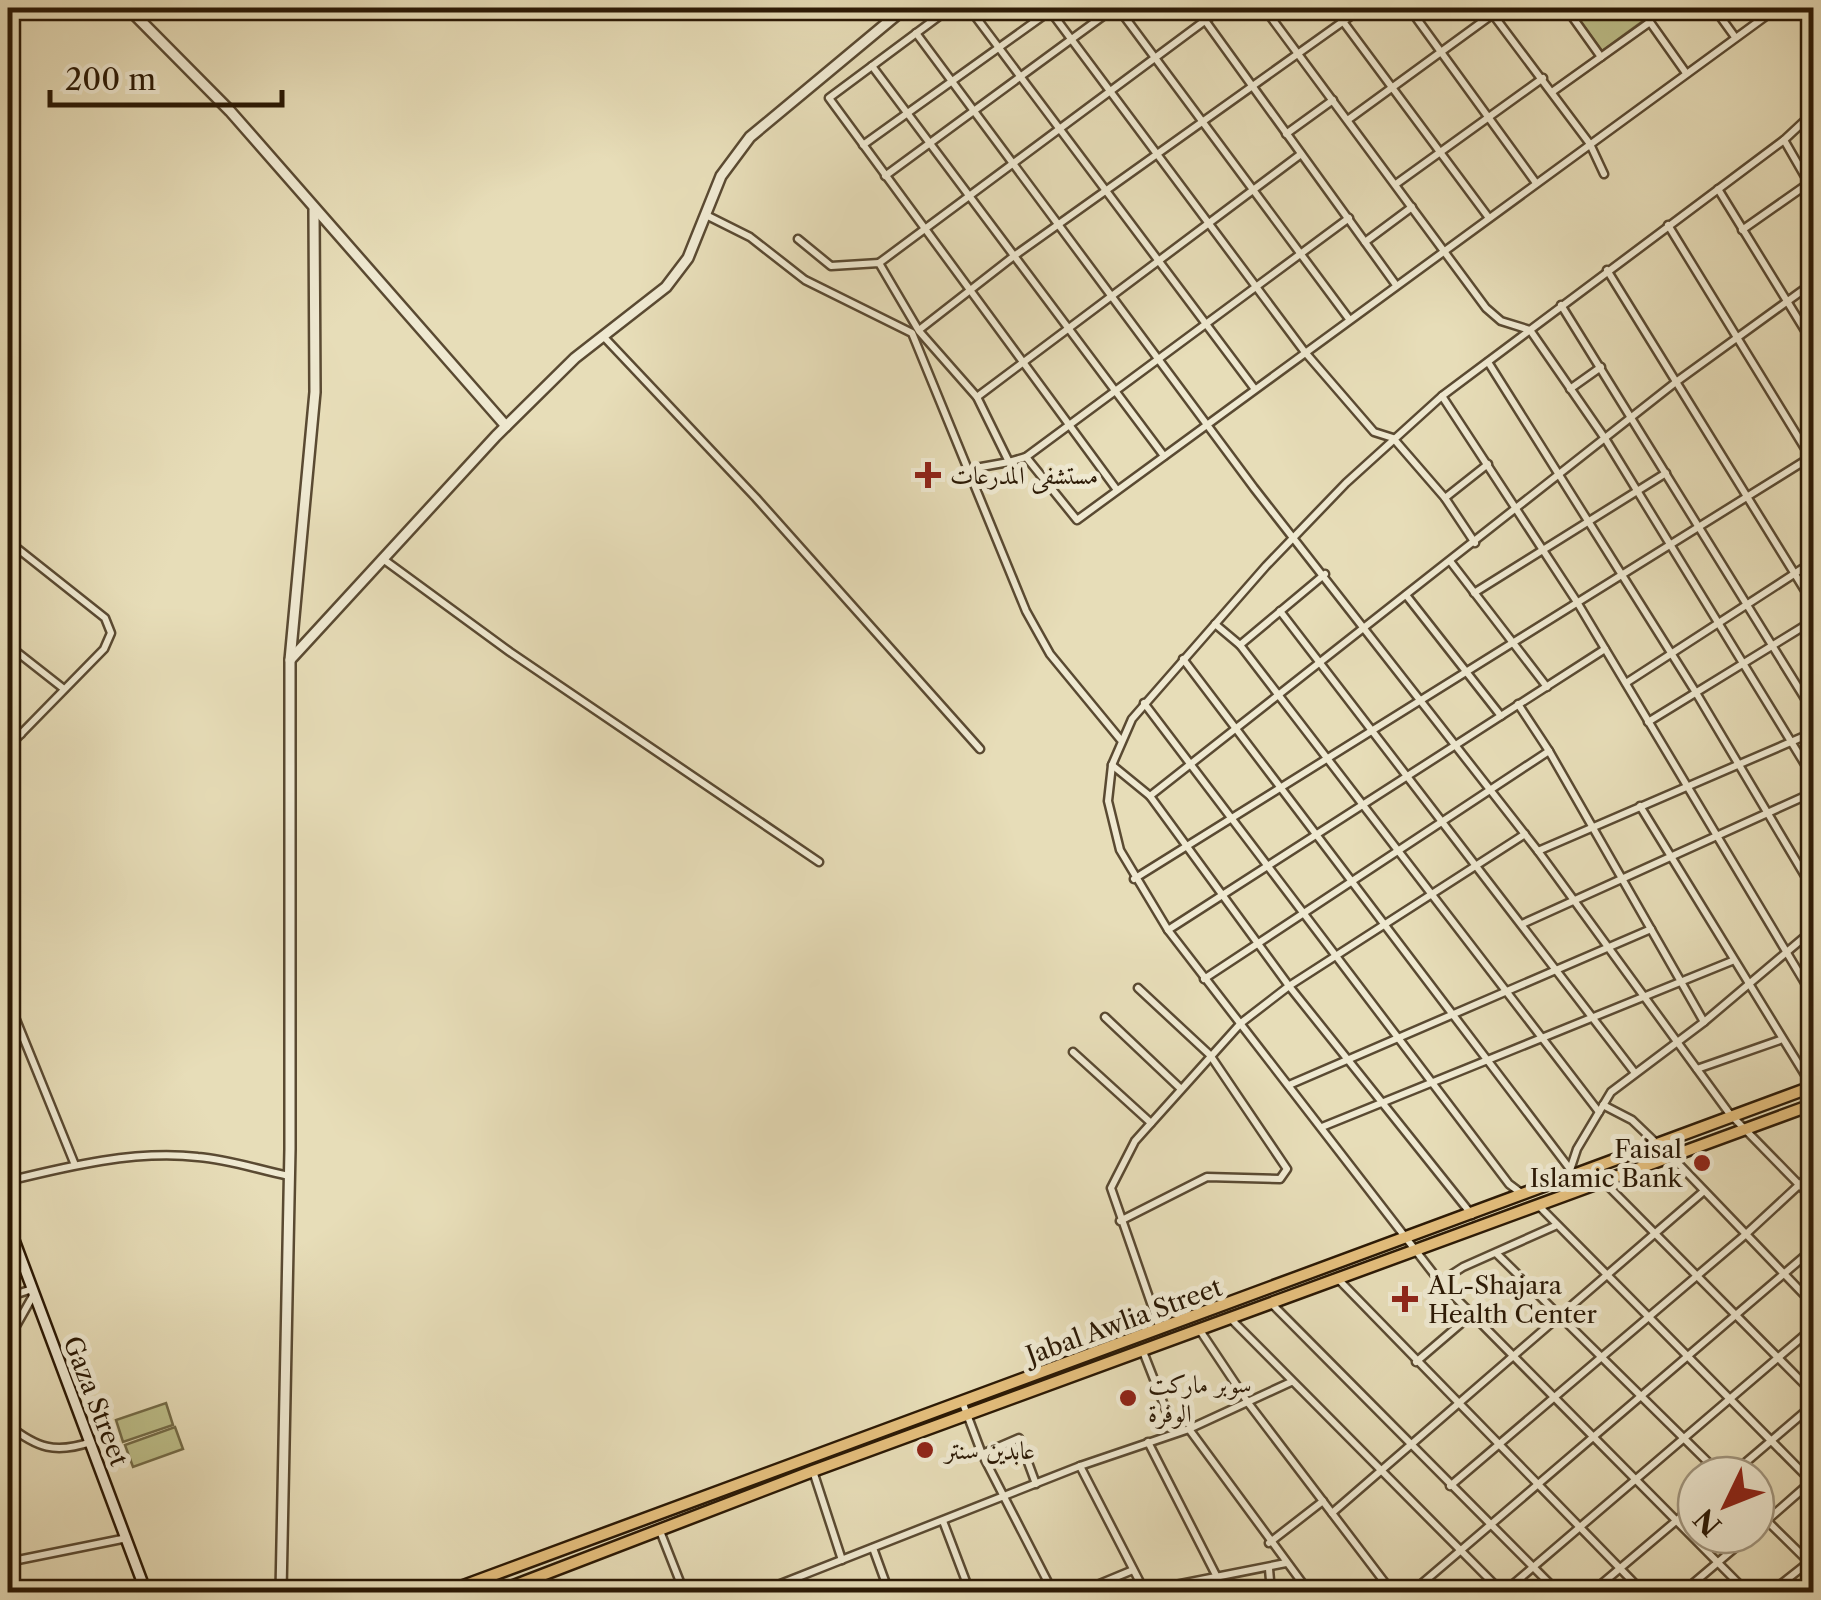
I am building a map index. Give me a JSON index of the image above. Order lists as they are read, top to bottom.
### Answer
{
  "streets": {
    "main road": ["Jabal Awlia Street"],
    "street": ["Gaza Street"]
  },
  "places": {
    "health": ["مستشفى المدرعات", "AL-Shajara Health Center"],
    "other": ["Faisal Islamic Bank", "سوبر ماركت الوفرة", "عابدين سنتر"]
  },
  "scale_bar": "200 m",
  "north": "bottom left"
}
